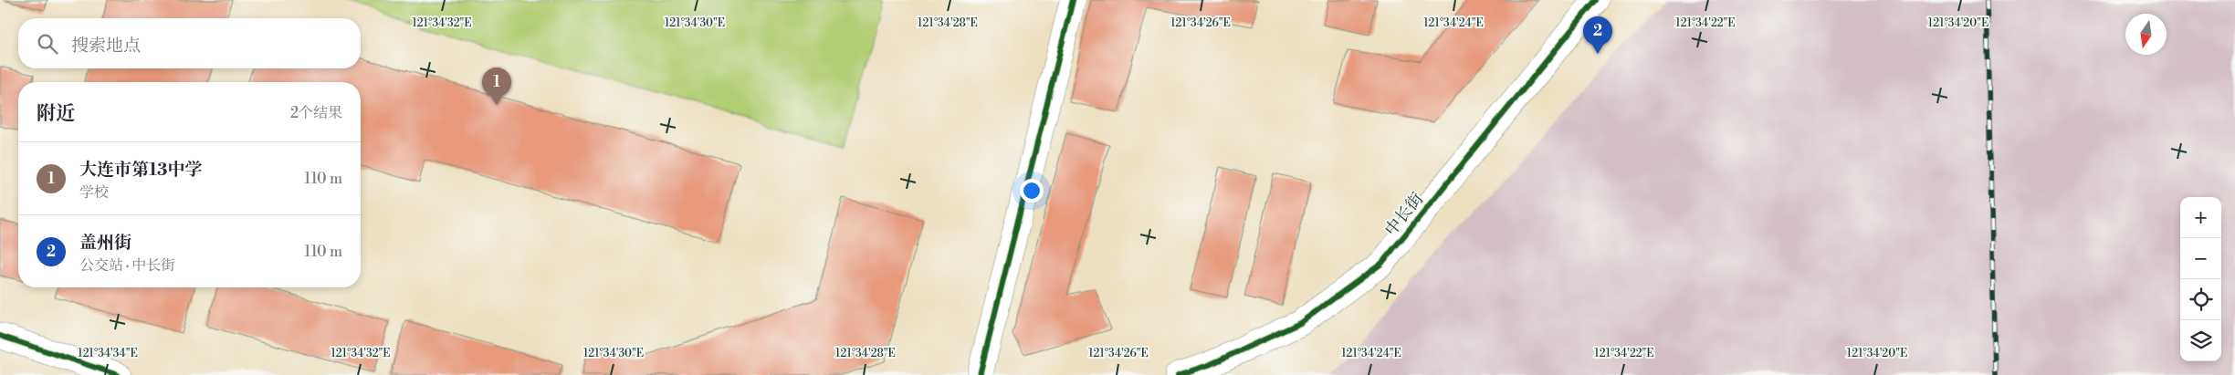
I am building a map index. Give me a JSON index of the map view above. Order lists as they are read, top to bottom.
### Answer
{
  "streets": {
    "street": ["中长街"]
  },
  "north": "bottom",
  "page": {
    "pins": ["2", "1"],
    "search": "搜索地点",
    "heading": ["附近", "2个结果"],
    "list": [
      {
        "mark": "1",
        "name": "大连市第13中学",
        "note": "学校",
        "value": "110 m"
      },
      {
        "mark": "2",
        "name": "盖州街",
        "note": "公交站 · 中长街",
        "value": "110 m"
      }
    ],
    "map_buttons": ["+", "−"]
  },
  "coordinates": [
    "121°34'32\"E",
    "121°34'30\"E",
    "121°34'28\"E",
    "121°34'26\"E",
    "121°34'24\"E",
    "121°34'22\"E",
    "121°34'20\"E",
    "121°34'34\"E"
  ]
}
